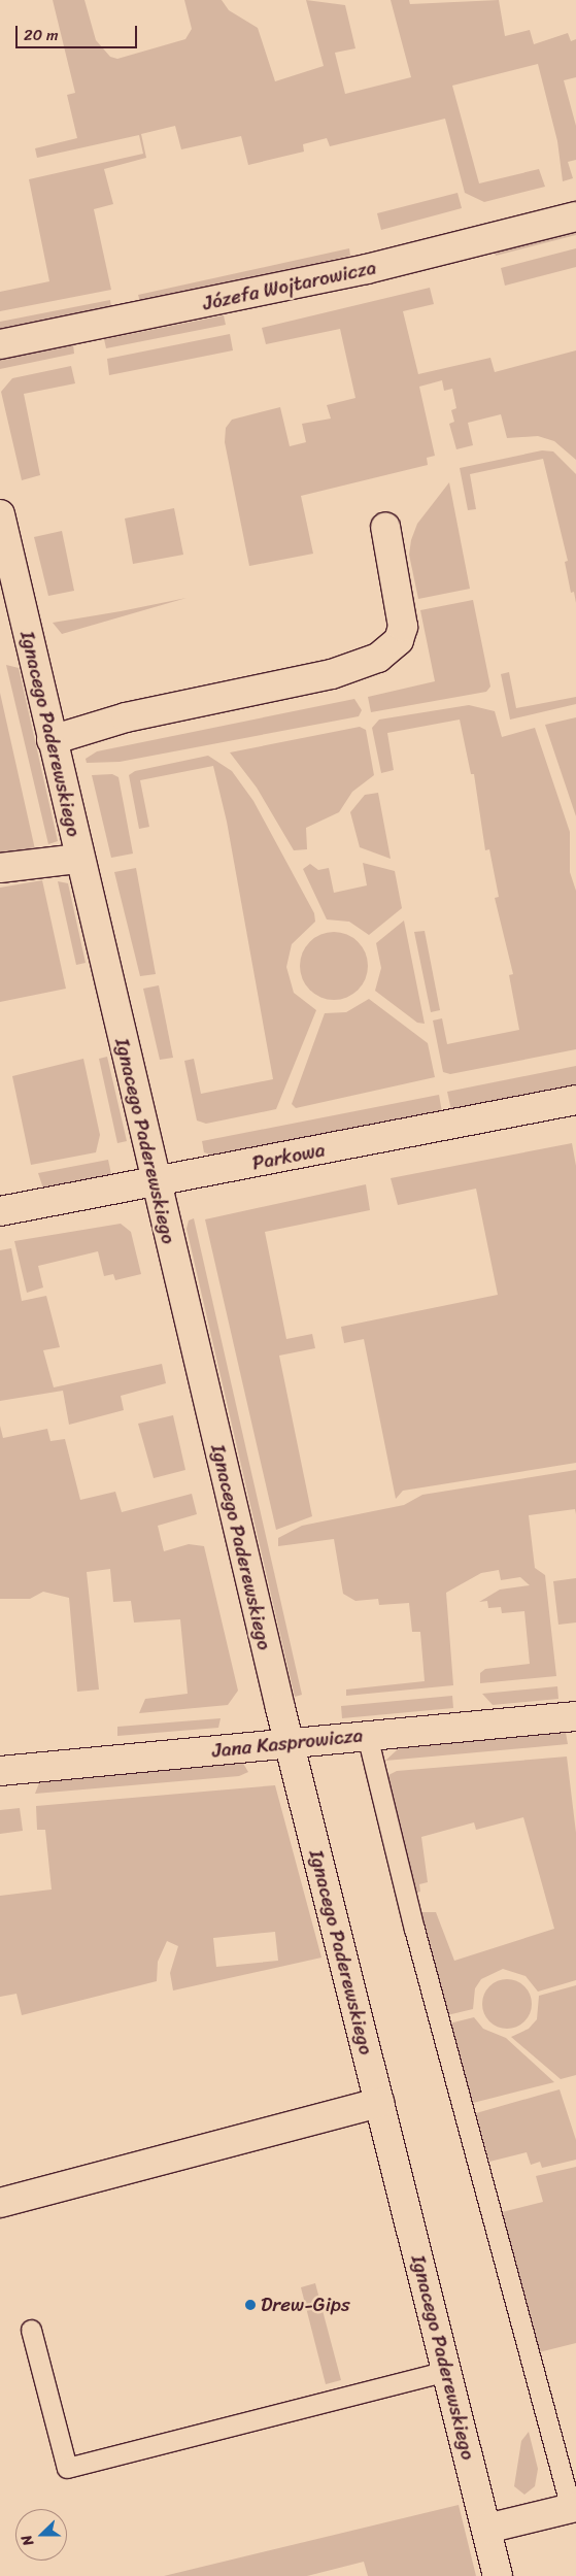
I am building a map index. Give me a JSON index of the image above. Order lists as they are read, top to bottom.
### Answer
{
  "streets": {
    "street": [
      "Józefa Wojtarowicza",
      "Ignacego Paderewskiego",
      "Parkowa",
      "Jana Kasprowicza"
    ]
  },
  "crossings": [
    ["Ignacego Paderewskiego", "Parkowa"],
    ["Ignacego Paderewskiego", "Jana Kasprowicza"]
  ],
  "places": ["Drew-Gips"],
  "scale_bar": "20 m",
  "north": "left"
}
